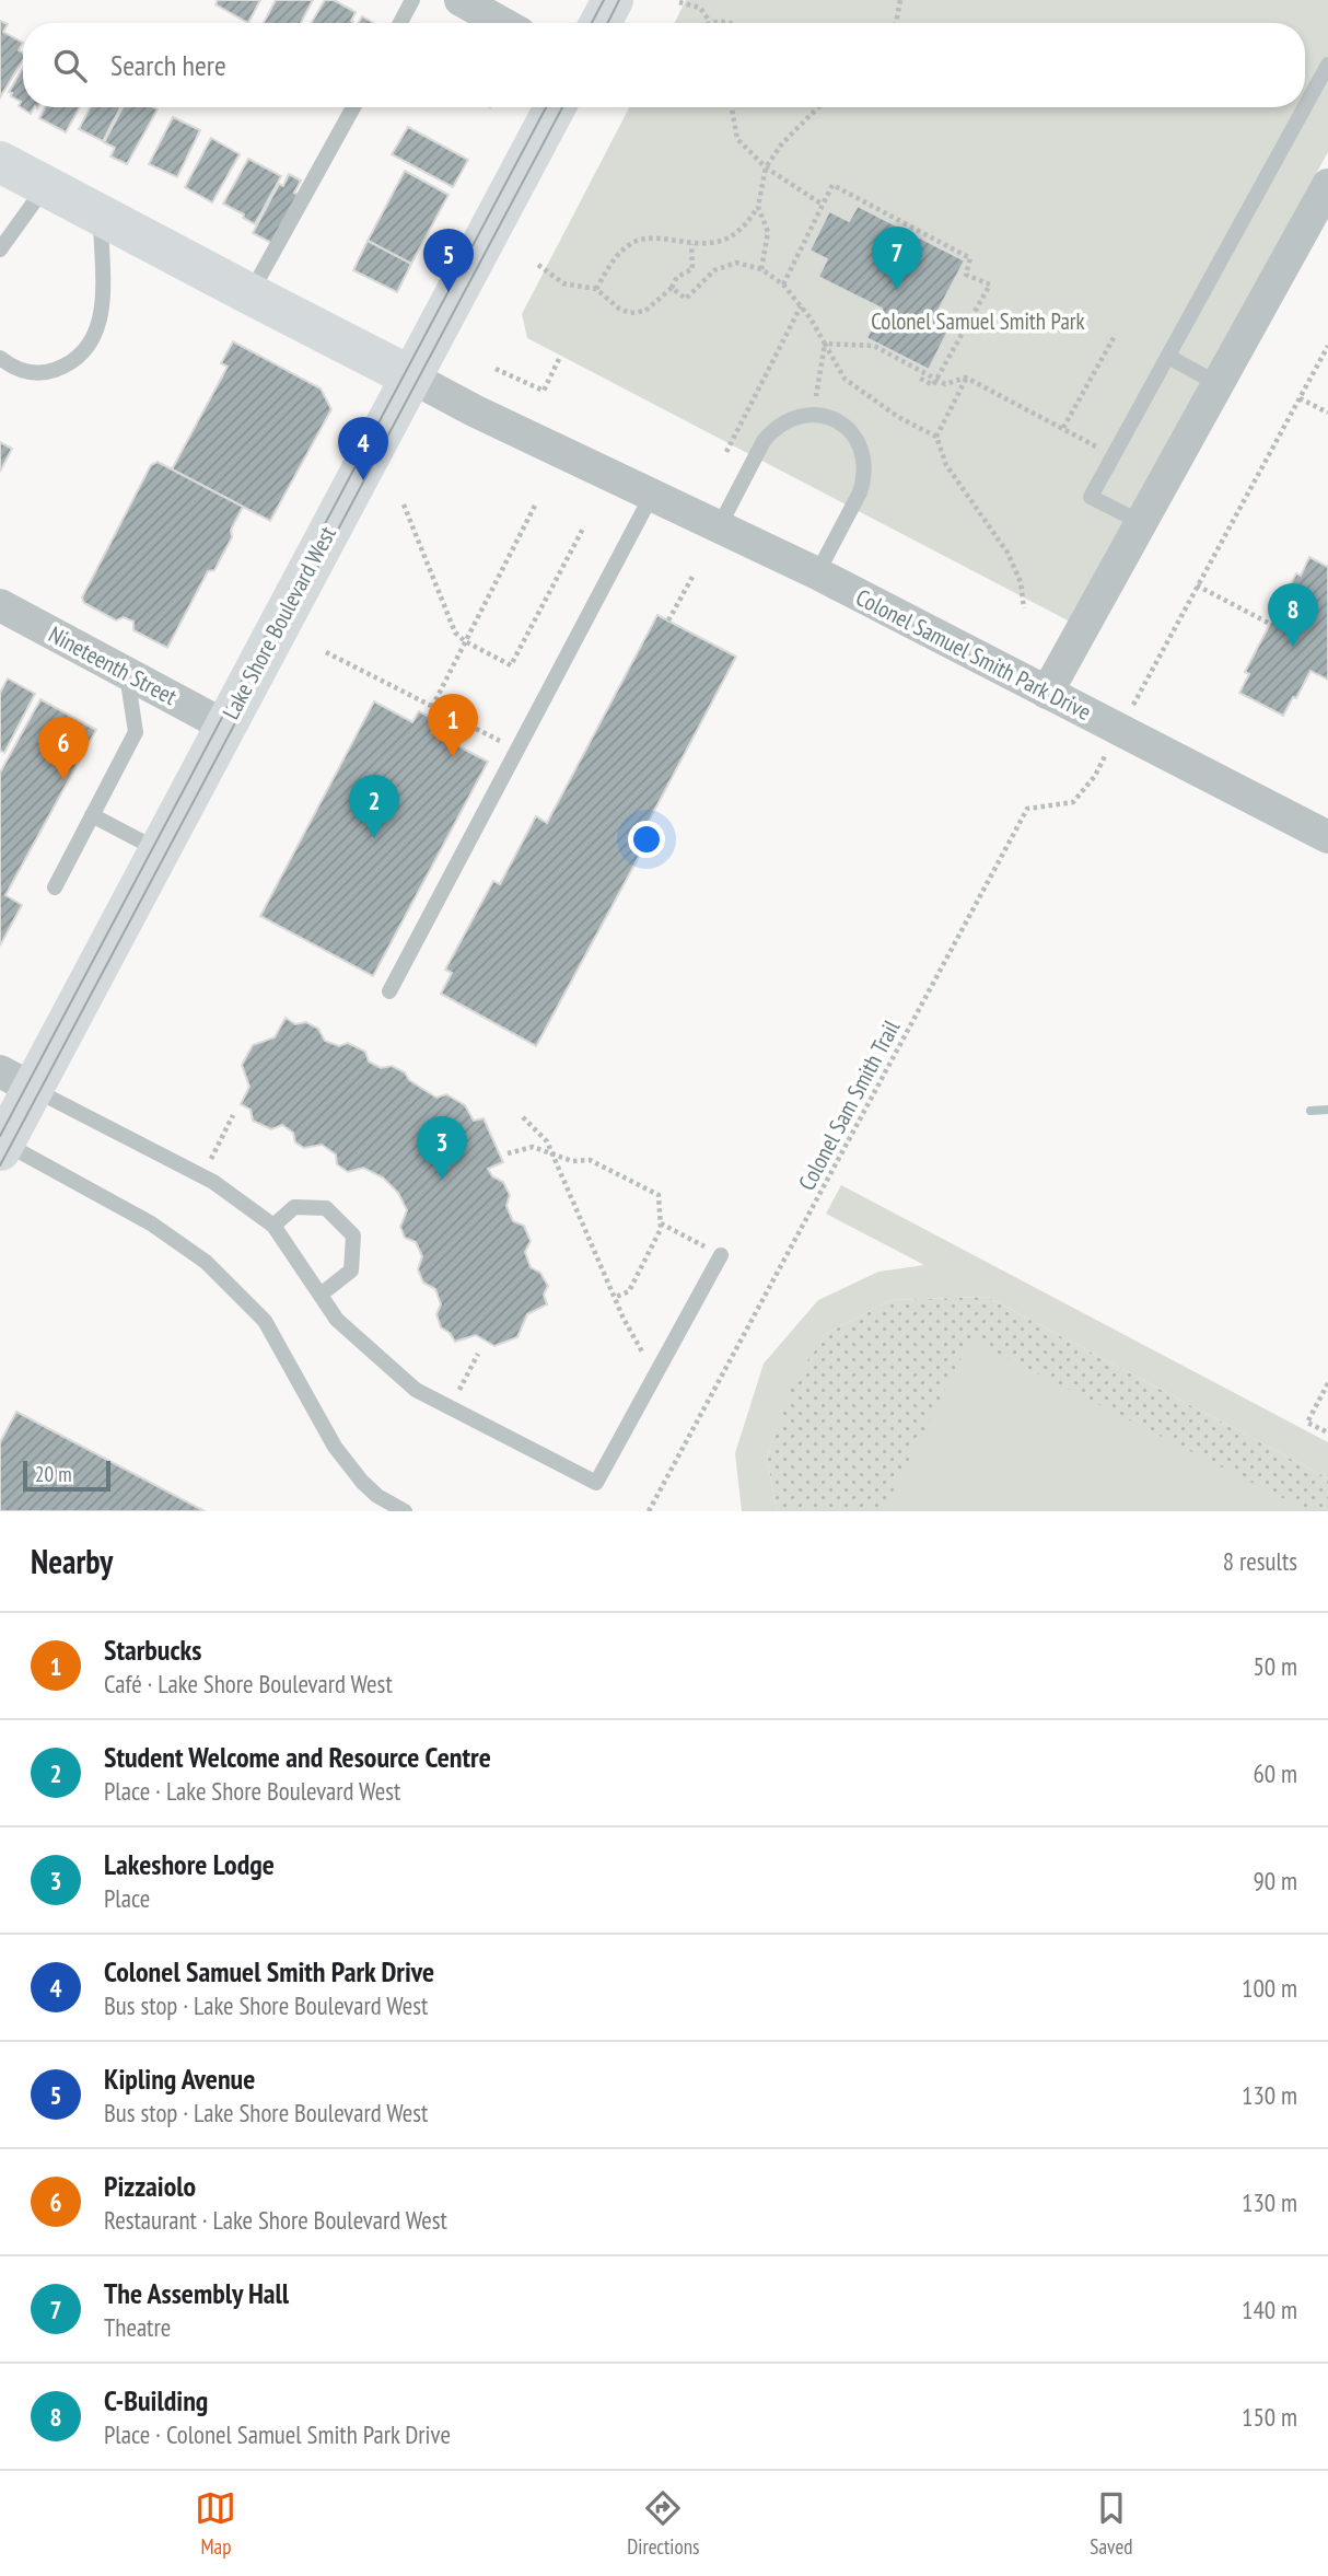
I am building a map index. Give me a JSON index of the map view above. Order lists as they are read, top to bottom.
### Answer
{
  "streets": {
    "main road": ["Lake Shore Boulevard West"],
    "street": ["Colonel Samuel Smith Park Drive", "Nineteenth Street"],
    "path": ["Colonel Sam Smith Trail"]
  },
  "crossings": [
    ["Lake Shore Boulevard West", "Colonel Samuel Smith Park Drive"],
    ["Lake Shore Boulevard West", "Nineteenth Street"]
  ],
  "parks": ["Colonel Samuel Smith Park"],
  "scale_bar": "20 m",
  "page": {
    "search": "Search here",
    "pins": [
      "7",
      "5",
      "4",
      "8",
      "1",
      "6",
      "2",
      "3"
    ],
    "scale": "20 m",
    "heading": ["Nearby", "8 results"],
    "list": [
      {
        "mark": "1",
        "name": "Starbucks",
        "note": "Café · Lake Shore Boulevard West",
        "value": "50 m"
      },
      {
        "mark": "2",
        "name": "Student Welcome and Resource Centre",
        "note": "Place · Lake Shore Boulevard West",
        "value": "60 m"
      },
      {
        "mark": "3",
        "name": "Lakeshore Lodge",
        "note": "Place",
        "value": "90 m"
      },
      {
        "mark": "4",
        "name": "Colonel Samuel Smith Park Drive",
        "note": "Bus stop · Lake Shore Boulevard West",
        "value": "100 m"
      },
      {
        "mark": "5",
        "name": "Kipling Avenue",
        "note": "Bus stop · Lake Shore Boulevard West",
        "value": "130 m"
      },
      {
        "mark": "6",
        "name": "Pizzaiolo",
        "note": "Restaurant · Lake Shore Boulevard West",
        "value": "130 m"
      },
      {
        "mark": "7",
        "name": "The Assembly Hall",
        "note": "Theatre",
        "value": "140 m"
      },
      {
        "mark": "8",
        "name": "C-Building",
        "note": "Place · Colonel Samuel Smith Park Drive",
        "value": "150 m"
      }
    ],
    "nav": ["Map", "Directions", "Saved"]
  }
}
